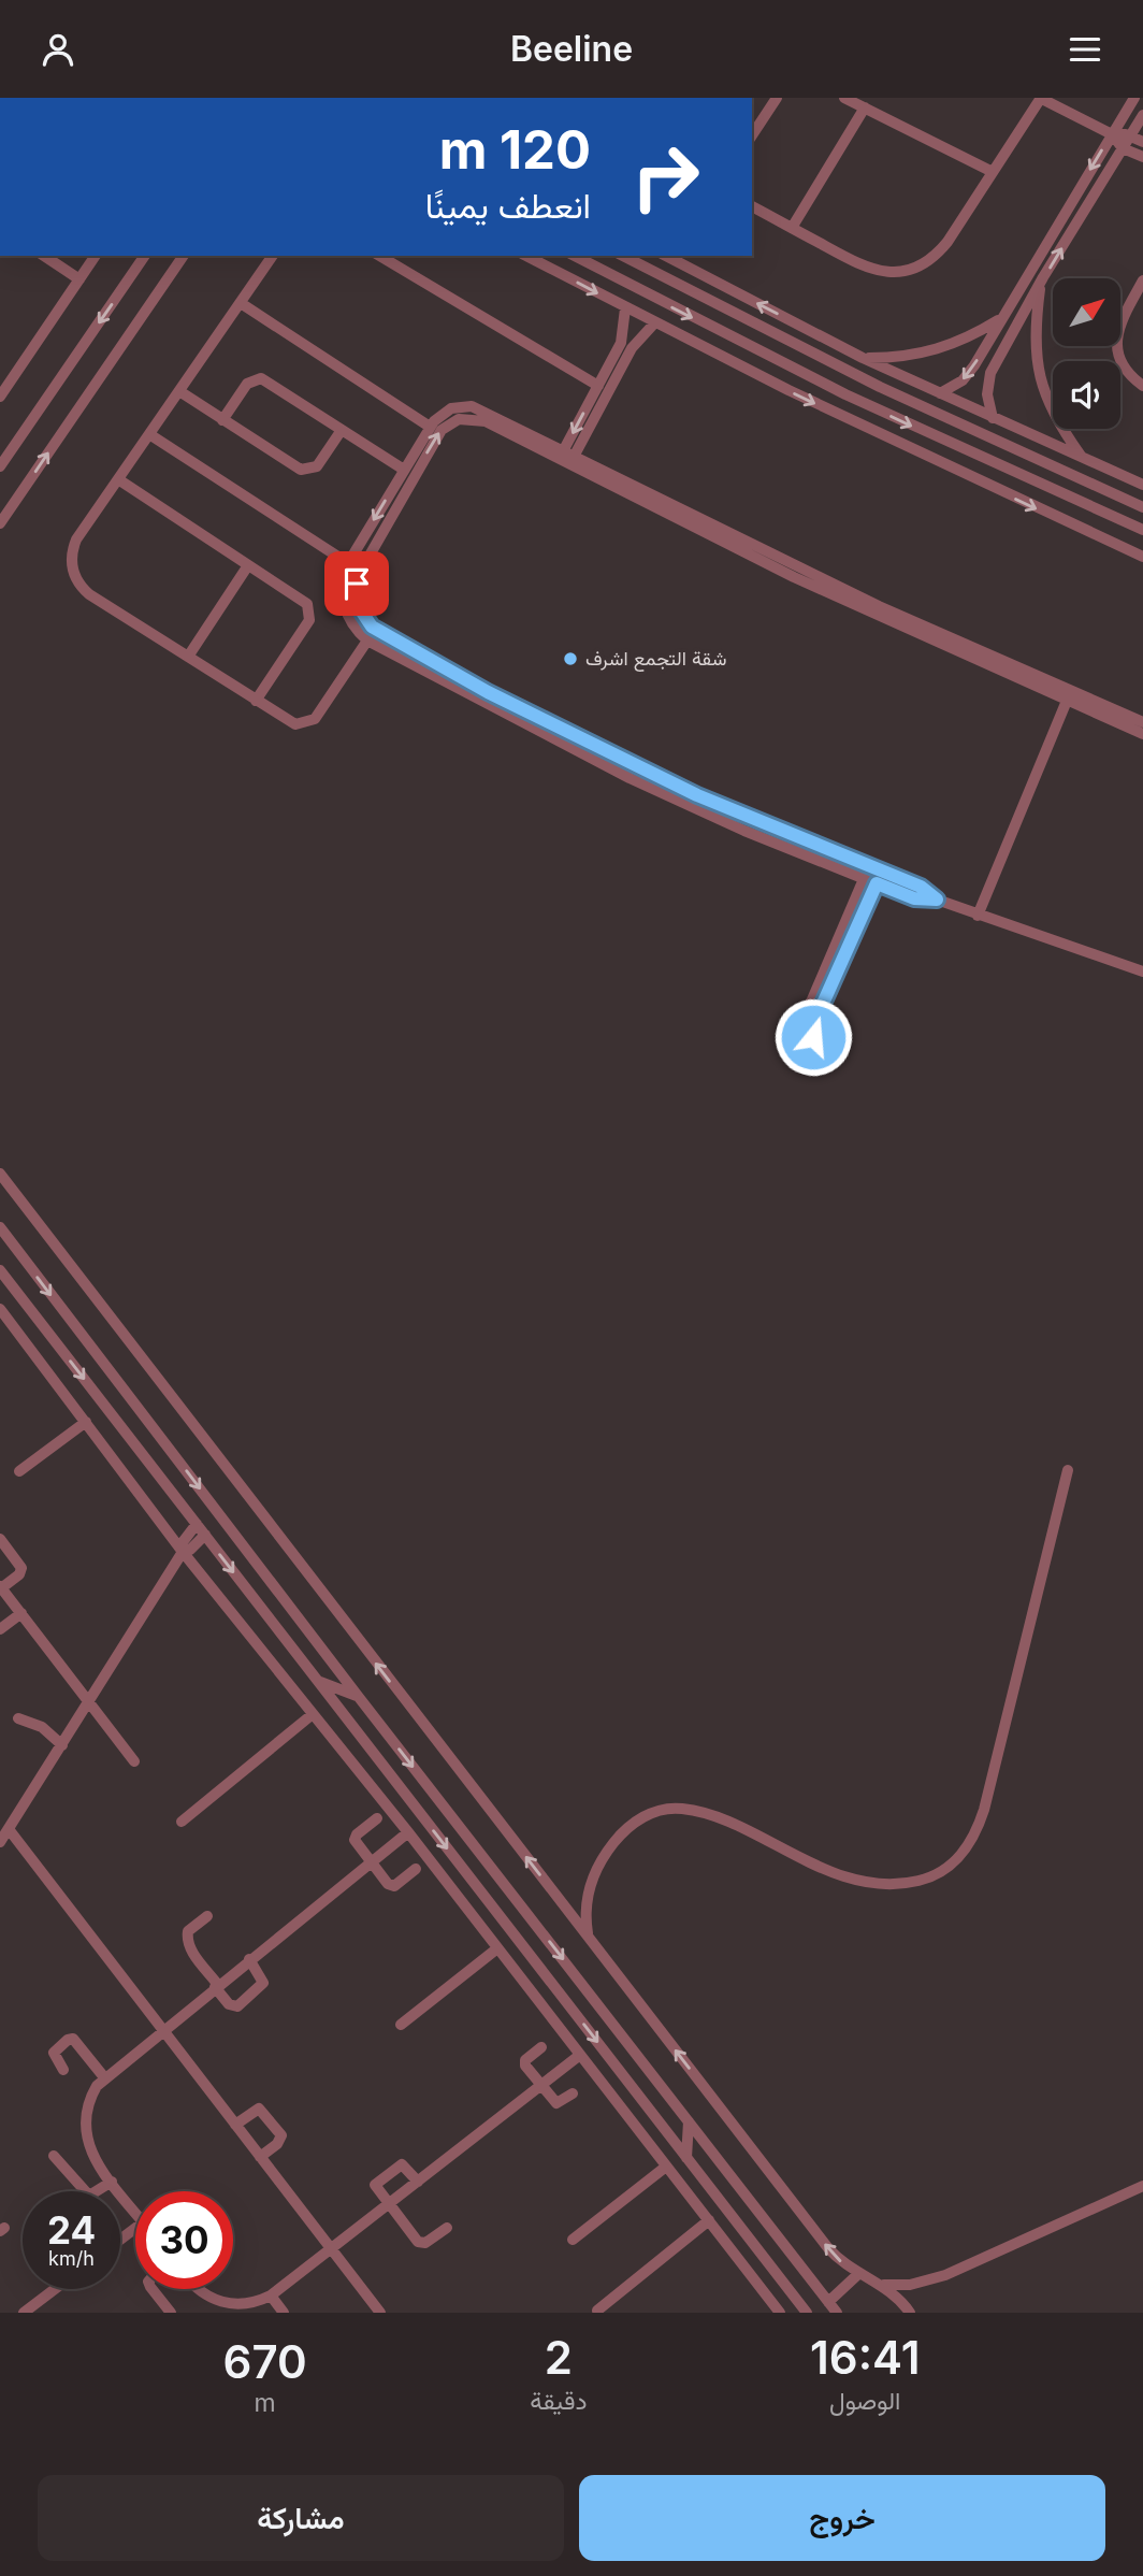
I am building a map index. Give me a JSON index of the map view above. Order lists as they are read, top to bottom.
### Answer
{
  "places": ["شقة التجمع اشرف"],
  "north": "top right",
  "page": {
    "header": "Beeline",
    "turn": ["120 m", "انعطف يمينًا"],
    "speed": "24 km/h",
    "limit": "30",
    "eta": [
      "16:41",
      "الوصول",
      "2",
      "دقيقة",
      "670",
      "m"
    ],
    "buttons": ["خروج", "مشاركة"]
  }
}
